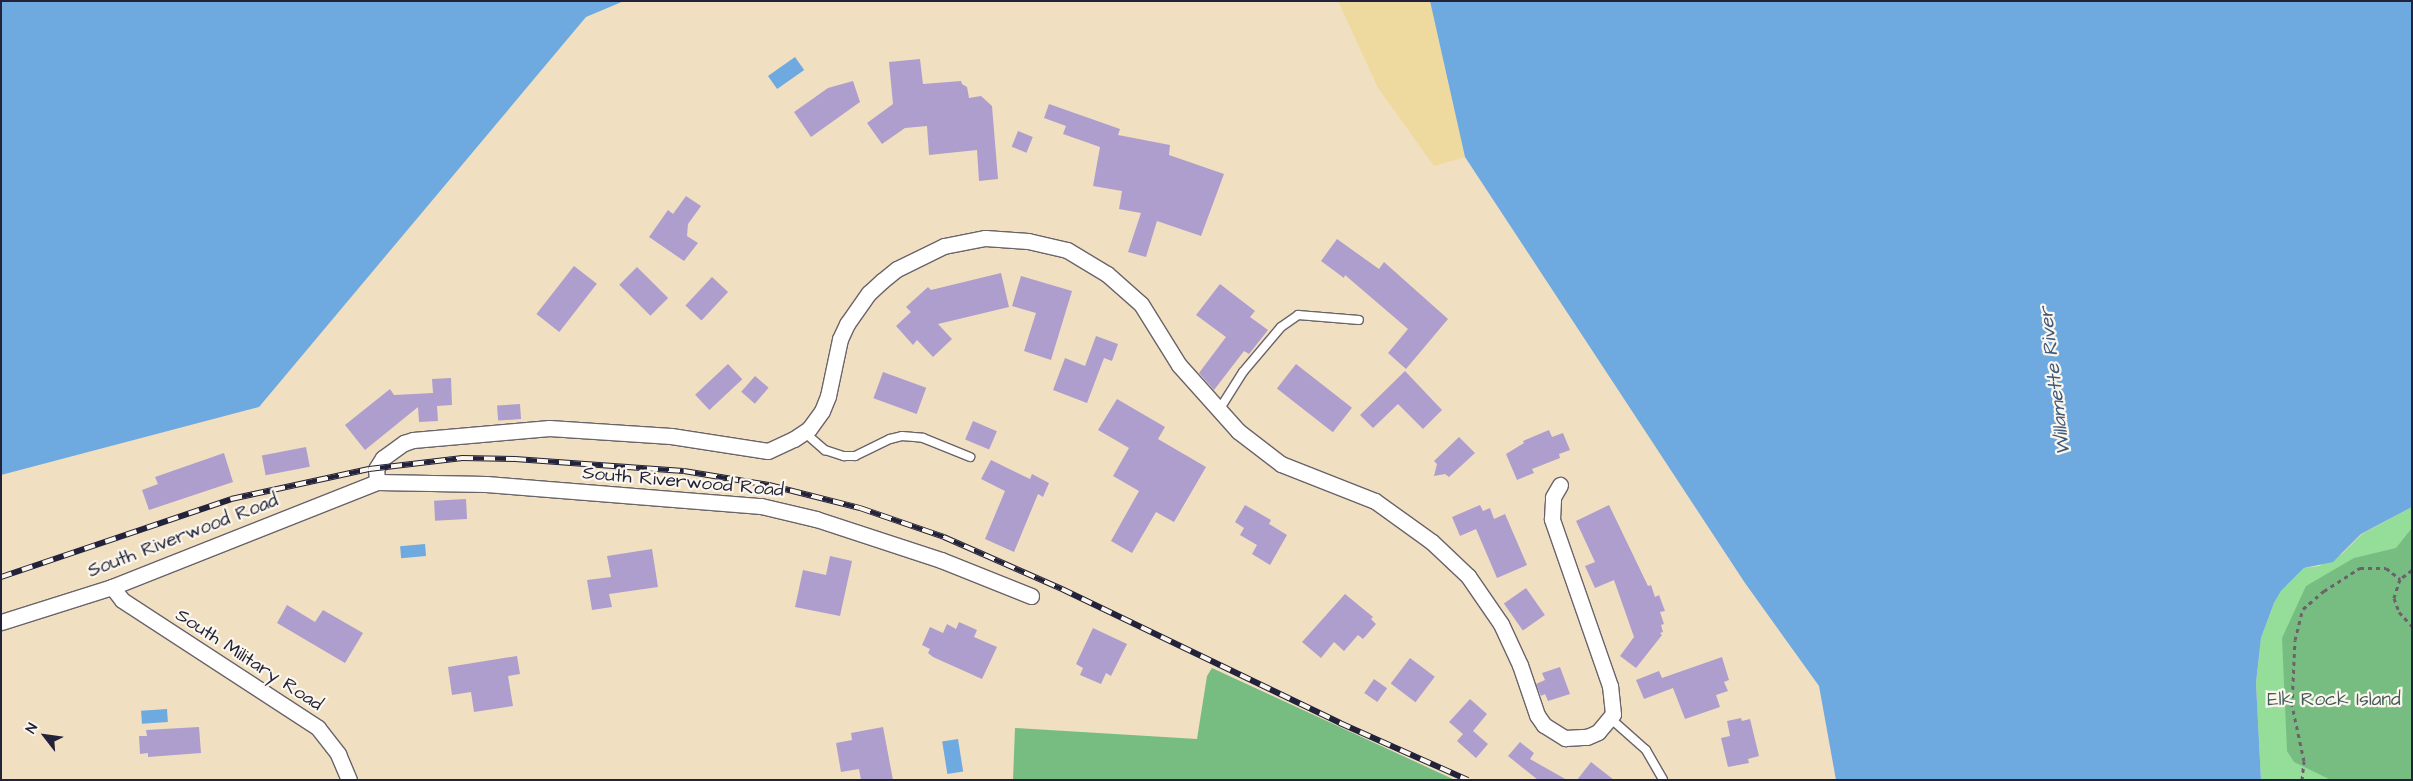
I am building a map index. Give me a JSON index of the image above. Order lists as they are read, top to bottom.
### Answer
{
  "streets": {
    "street": ["South Riverwood Road", "South Military Road"]
  },
  "crossings": [
    ["South Riverwood Road", "South Military Road"]
  ],
  "water": ["Willamette River"],
  "parks": ["Elk Rock Island"],
  "north": "top left"
}
